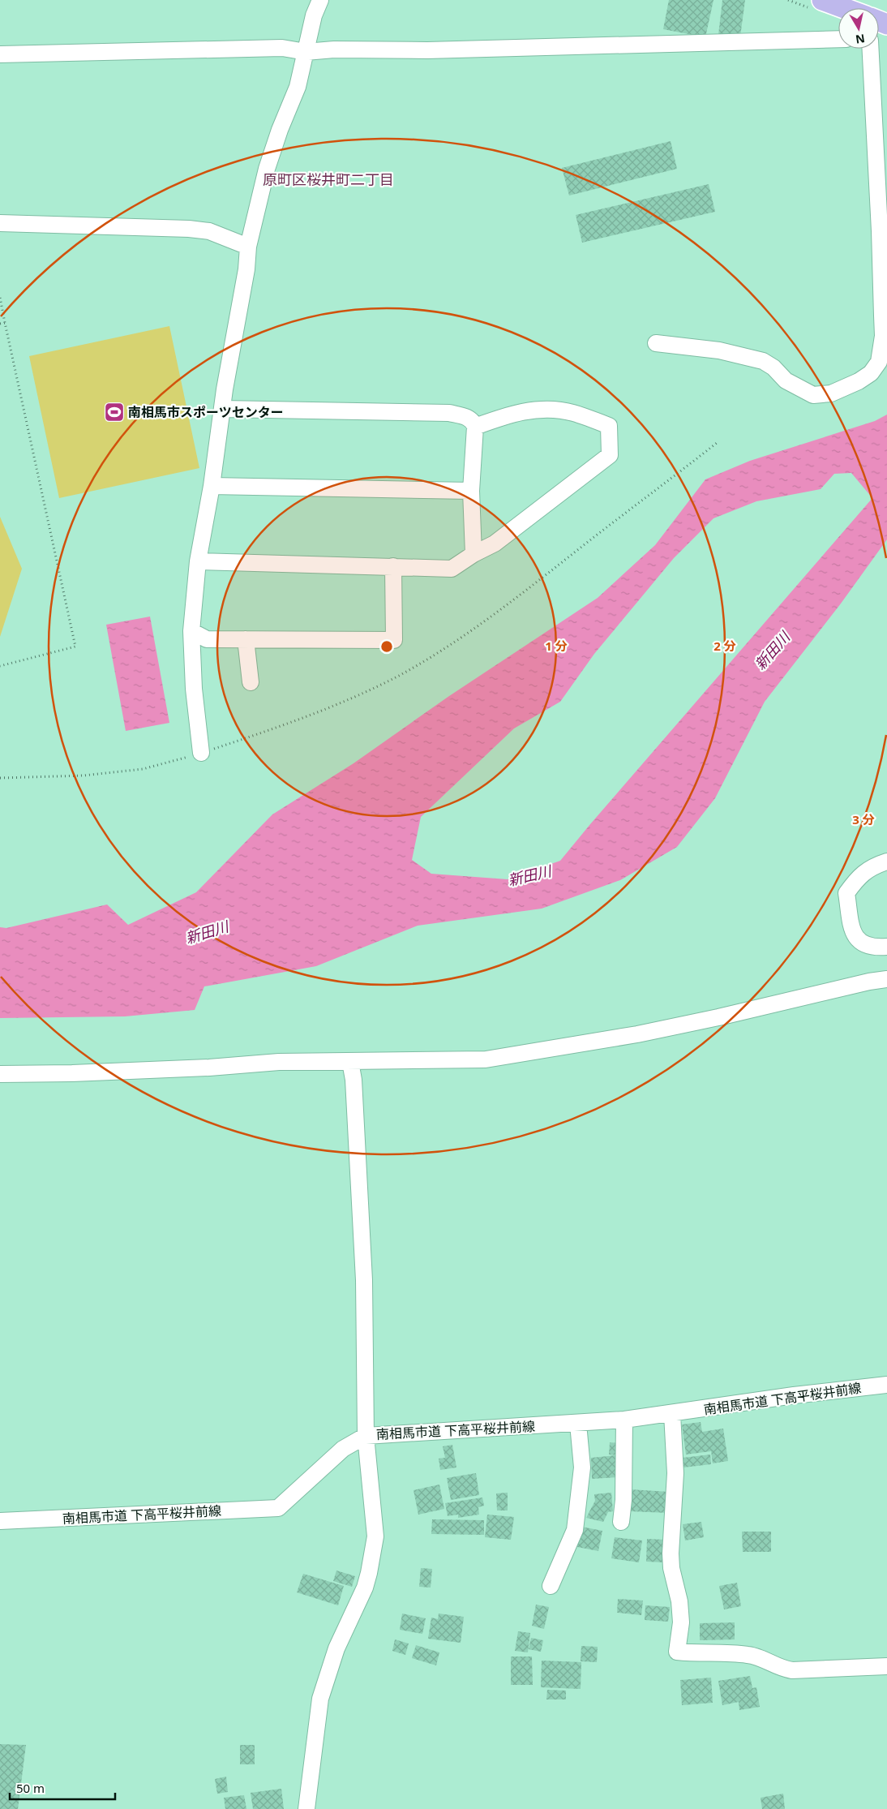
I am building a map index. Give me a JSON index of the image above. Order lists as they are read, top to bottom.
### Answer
{
  "streets": {
    "street": ["南相馬市道 下高平桜井前線"]
  },
  "districts": ["原町区桜井町二丁目"],
  "water": ["新田川"],
  "places": {
    "sports": ["南相馬市スポーツセンター"]
  },
  "scale_bar": "50 m",
  "north": "bottom",
  "rings": ["1 分", "2 分", "3 分"]
}
